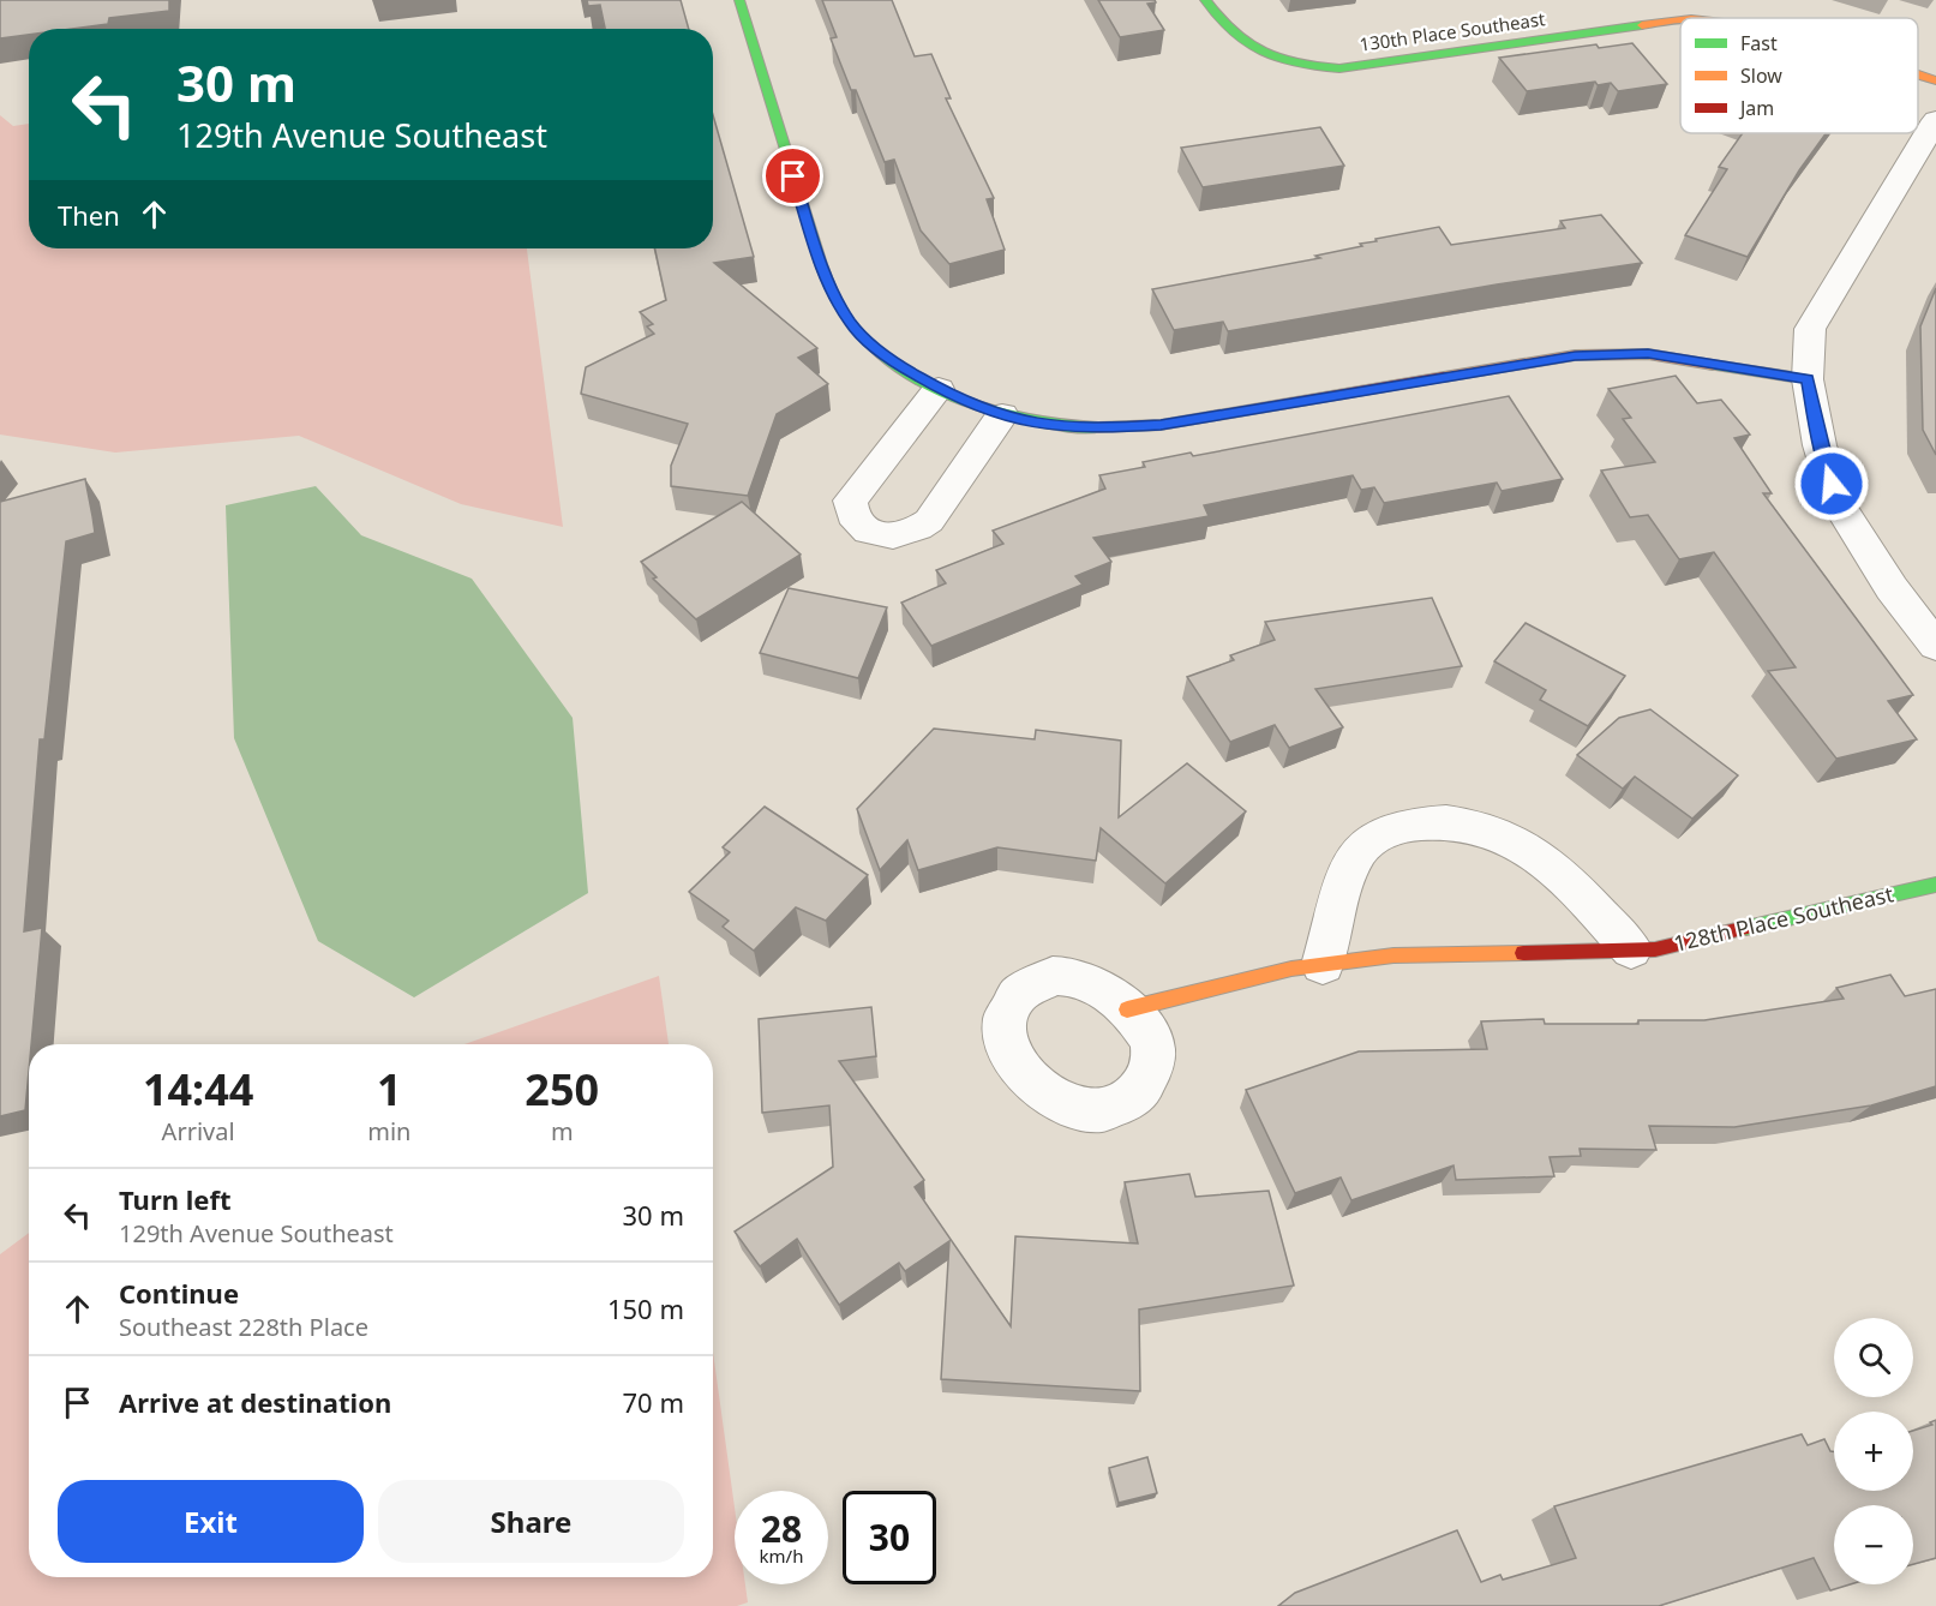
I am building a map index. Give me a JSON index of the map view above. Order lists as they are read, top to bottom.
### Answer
{
  "streets": {
    "street": ["130th Place Southeast", "128th Place Southeast"]
  },
  "legend": ["Fast", "Slow", "Jam"],
  "page": {
    "turn": ["30 m", "129th Avenue Southeast"],
    "then": "Then",
    "eta": [
      "14:44",
      "Arrival",
      "1",
      "min",
      "250",
      "m"
    ],
    "list": [
      {
        "name": "Turn left",
        "note": "129th Avenue Southeast",
        "value": "30 m"
      },
      {
        "name": "Continue",
        "note": "Southeast 228th Place",
        "value": "150 m"
      },
      {
        "name": "Arrive at destination",
        "value": "70 m"
      }
    ],
    "map_buttons": ["+", "−"],
    "buttons": ["Exit", "Share"],
    "speed": "28 km/h",
    "limit": "30"
  }
}
